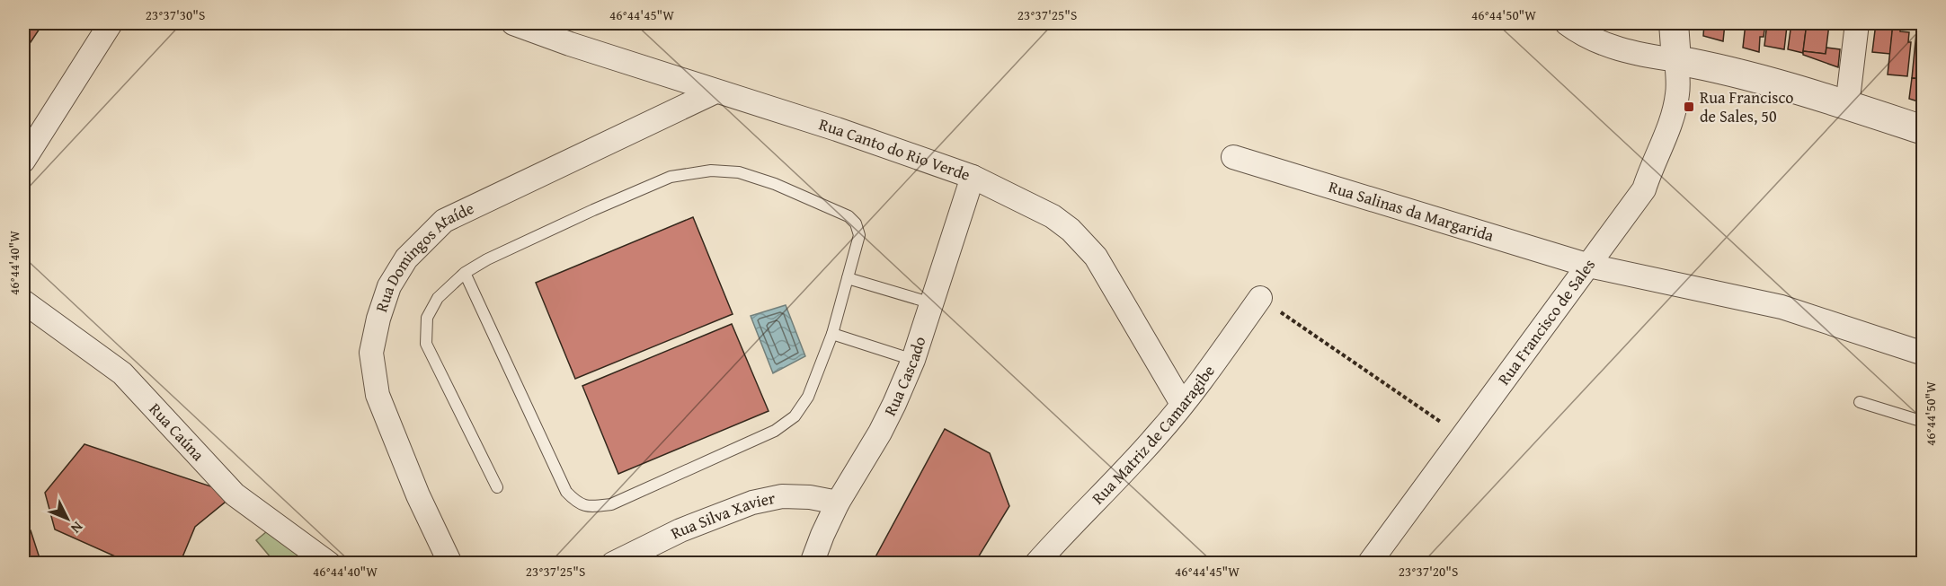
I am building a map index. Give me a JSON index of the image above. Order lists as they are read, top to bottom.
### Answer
{
  "streets": {
    "street": [
      "Rua Canto do Rio Verde",
      "Rua Salinas da Margarida",
      "Rua Domingos Ataíde",
      "Rua Francisco de Sales",
      "Rua Cascado",
      "Rua Caúna",
      "Rua Matriz de Camaragibe",
      "Rua Silva Xavier"
    ]
  },
  "crossings": [
    ["Rua Canto do Rio Verde", "Rua Domingos Ataíde"],
    ["Rua Canto do Rio Verde", "Rua Cascado"],
    ["Rua Canto do Rio Verde", "Rua Matriz de Camaragibe"],
    ["Rua Salinas da Margarida", "Rua Francisco de Sales"],
    ["Rua Cascado", "Rua Silva Xavier"]
  ],
  "places": {
    "transit": ["Rua Francisco de Sales, 50"]
  },
  "north": "bottom right",
  "coordinates": [
    "23°37'30\"S",
    "46°44'45\"W",
    "23°37'25\"S",
    "46°44'50\"W",
    "46°44'40\"W",
    "23°37'20\"S"
  ]
}
